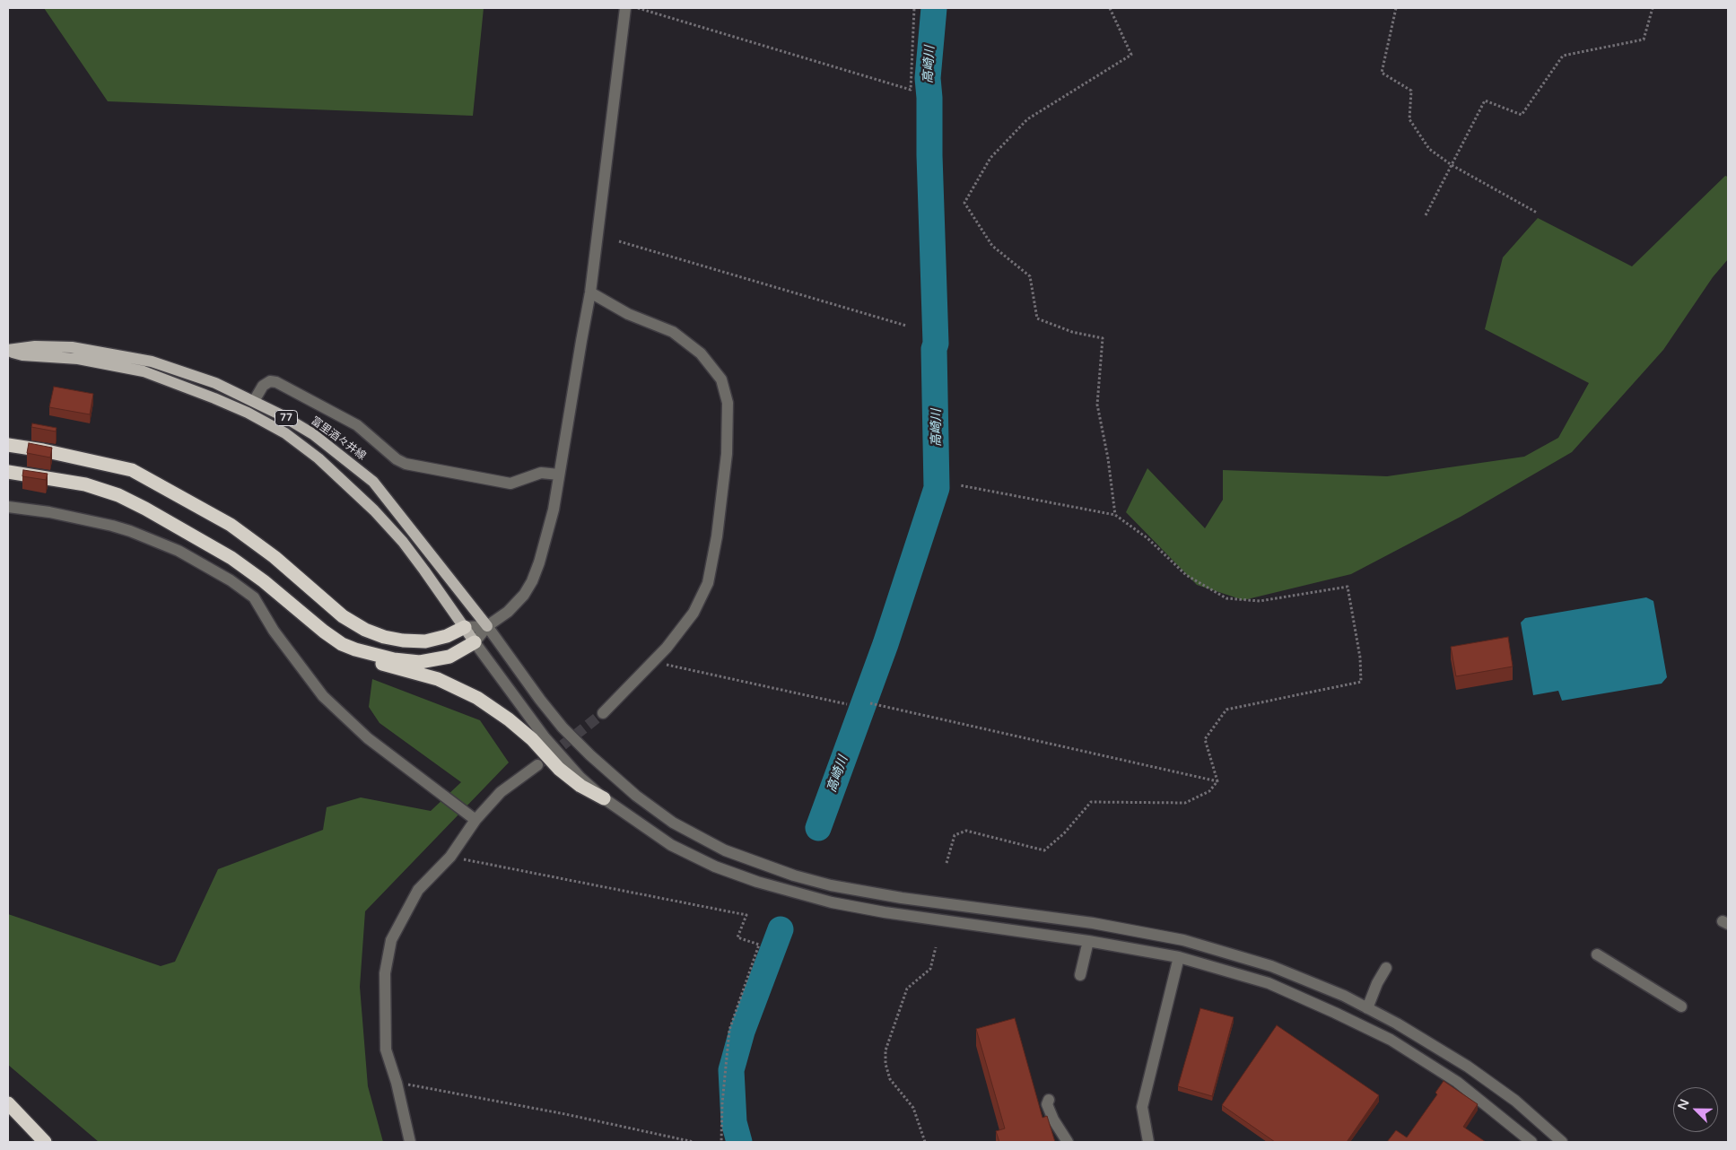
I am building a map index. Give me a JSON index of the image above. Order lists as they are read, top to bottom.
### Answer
{
  "streets": {
    "main road": ["77", "富里酒々井線"]
  },
  "water": ["高崎川"],
  "north": "top left"
}
